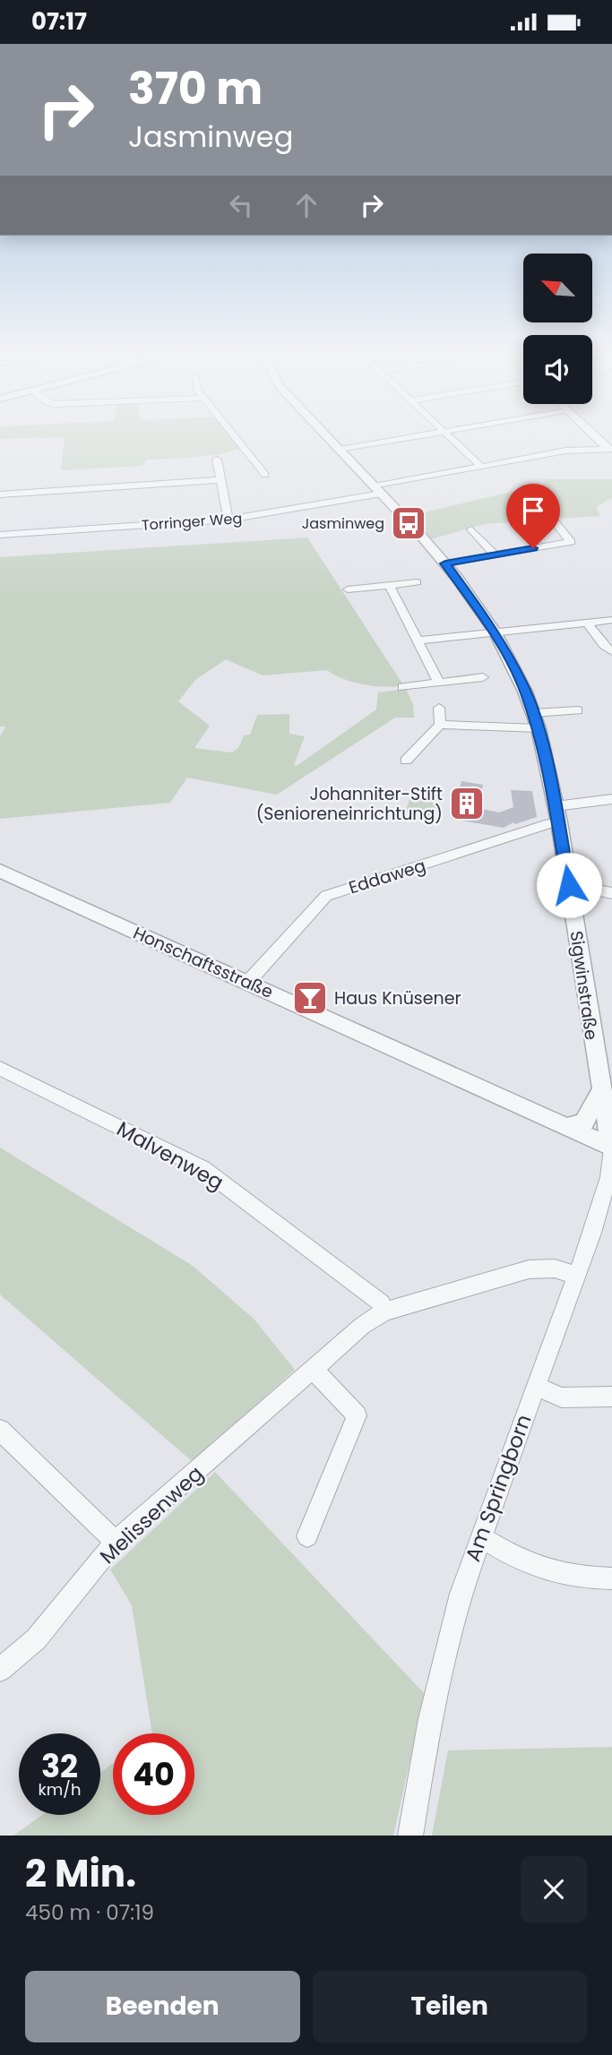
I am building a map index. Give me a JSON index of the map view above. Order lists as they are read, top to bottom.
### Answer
{
  "streets": {
    "street": [
      "Torringer Weg",
      "Eddaweg",
      "Honschaftsstraße",
      "Sigwinstraße",
      "Malvenweg",
      "Am Springborn",
      "Melissenweg"
    ]
  },
  "crossings": [
    ["Torringer Weg", "Sigwinstraße"],
    ["Eddaweg", "Honschaftsstraße"],
    ["Eddaweg", "Sigwinstraße"],
    ["Honschaftsstraße", "Sigwinstraße"],
    ["Honschaftsstraße", "Am Springborn"],
    ["Sigwinstraße", "Am Springborn"],
    ["Malvenweg", "Melissenweg"],
    ["Am Springborn", "Melissenweg"]
  ],
  "places": {
    "bus stop": ["Jasminweg"],
    "building": ["Johanniter-Stift (Senioreneinrichtung)"],
    "bar": ["Haus Knüsener"]
  },
  "north": "top left",
  "page": {
    "status": "07:17",
    "turn": ["370 m", "Jasminweg"],
    "speed": "32 km/h",
    "limit": "40",
    "heading": ["2 Min.", "450 m · 07:19"],
    "buttons": ["Beenden", "Teilen"]
  }
}
